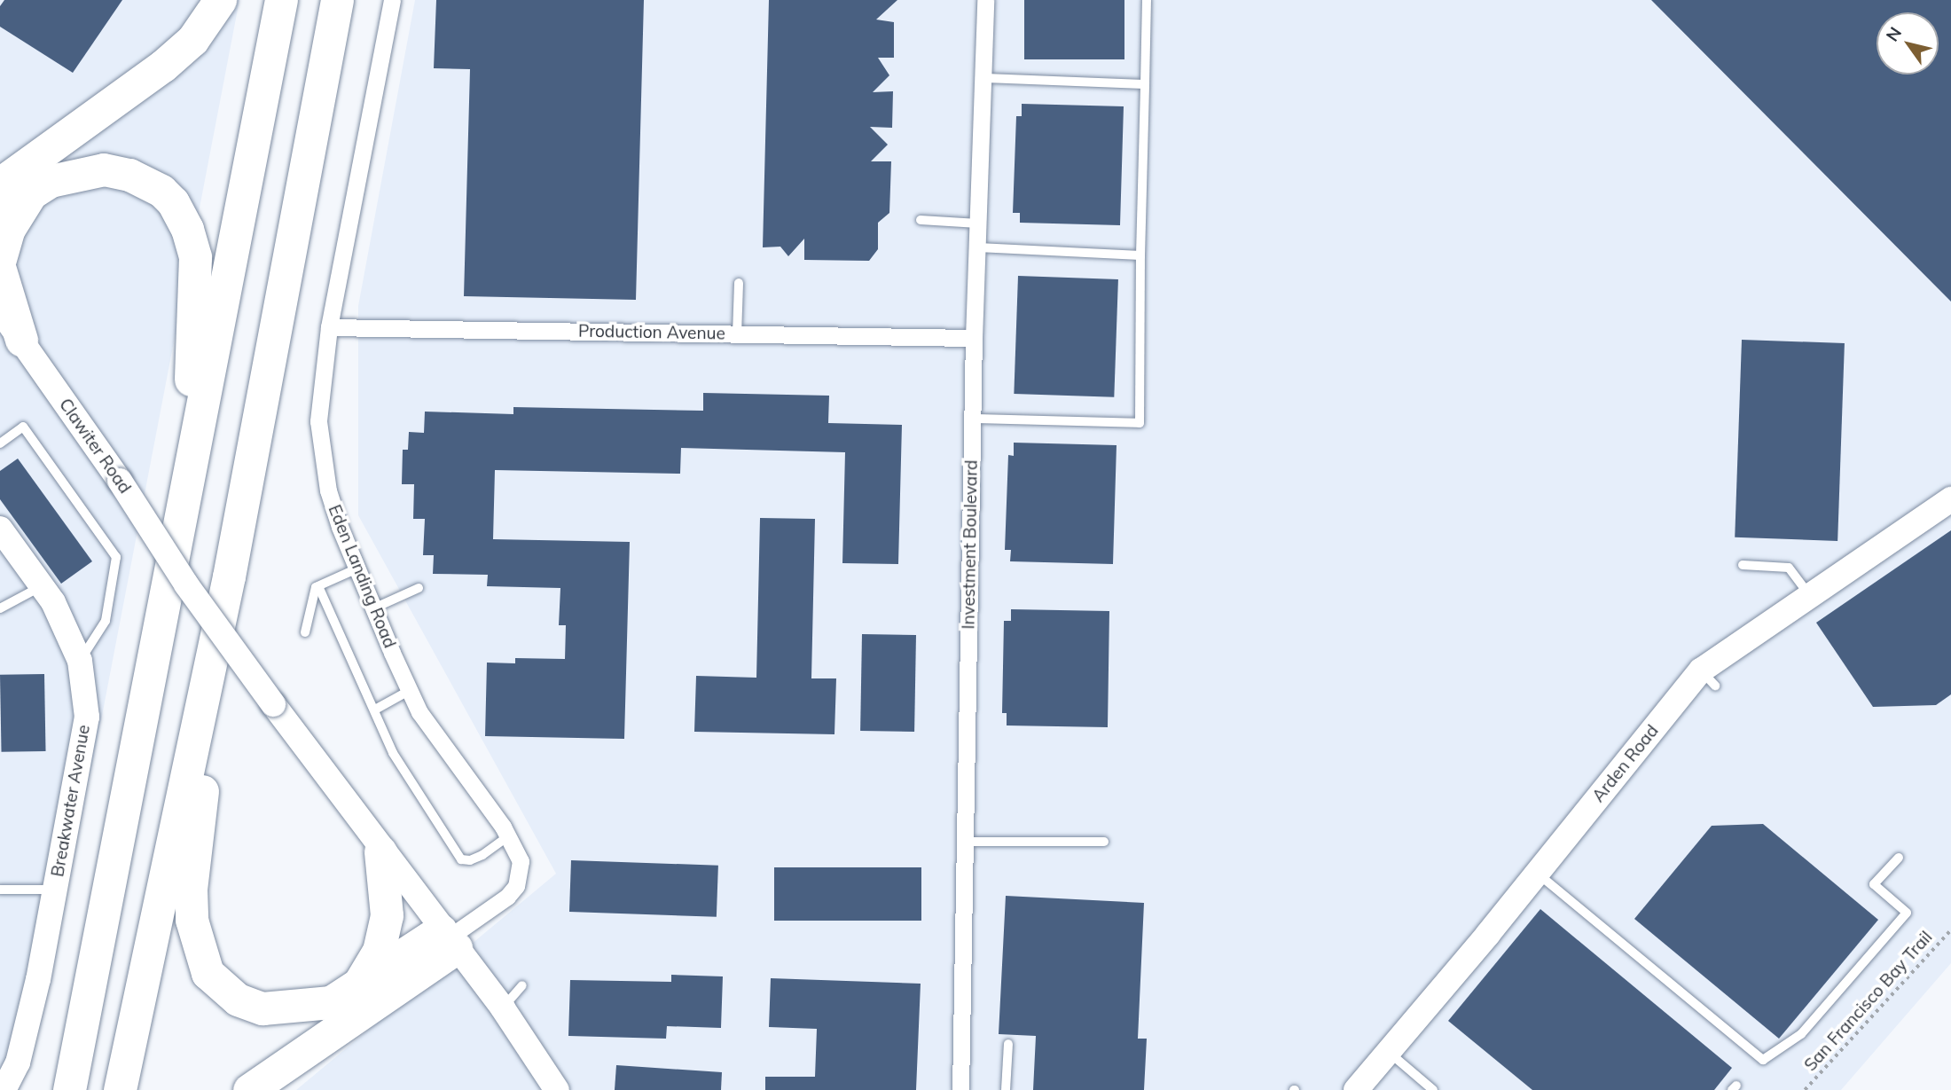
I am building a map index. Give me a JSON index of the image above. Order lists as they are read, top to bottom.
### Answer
{
  "streets": {
    "street": [
      "Production Avenue",
      "Clawiter Road",
      "Investment Boulevard",
      "Eden Landing Road",
      "Arden Road",
      "Breakwater Avenue"
    ],
    "path": ["San Francisco Bay Trail"]
  },
  "crossings": [
    ["Production Avenue", "Investment Boulevard"],
    ["Production Avenue", "Eden Landing Road"]
  ],
  "north": "top left"
}
